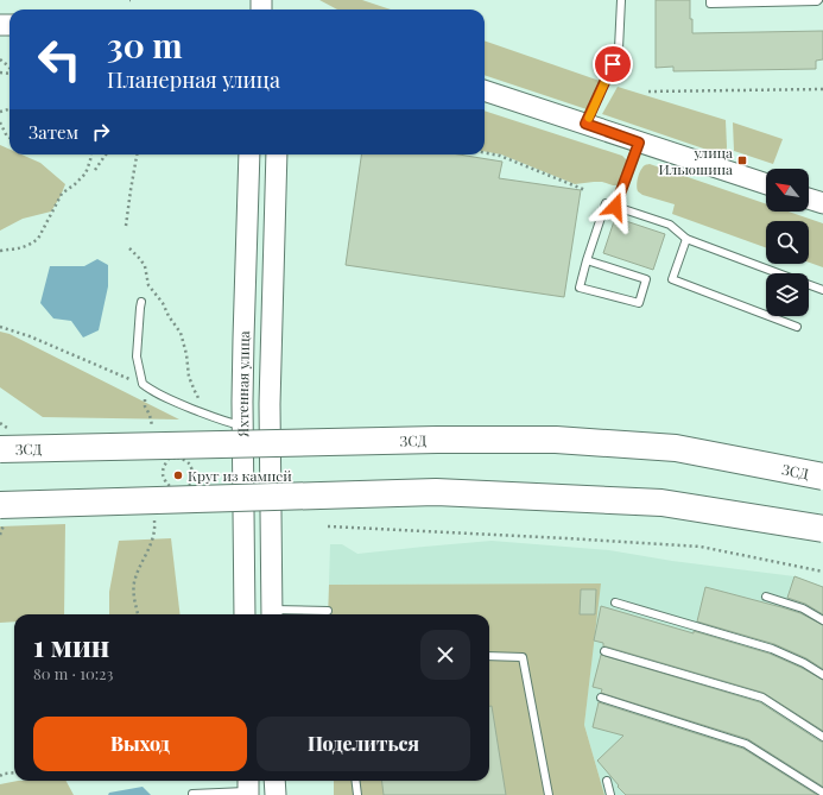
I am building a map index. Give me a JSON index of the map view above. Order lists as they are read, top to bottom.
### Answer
{
  "streets": {
    "highway": ["ЗСД"],
    "main road": ["Яхтенная улица"]
  },
  "places": {
    "transit": ["улица Ильюшина"],
    "other": ["Круг из камней"]
  },
  "north": "top left",
  "page": {
    "turn": ["30 m", "Планерная улица"],
    "then": "Затем",
    "heading": ["1 мин", "80 m · 10:23"],
    "buttons": ["Выход", "Поделиться"]
  }
}
